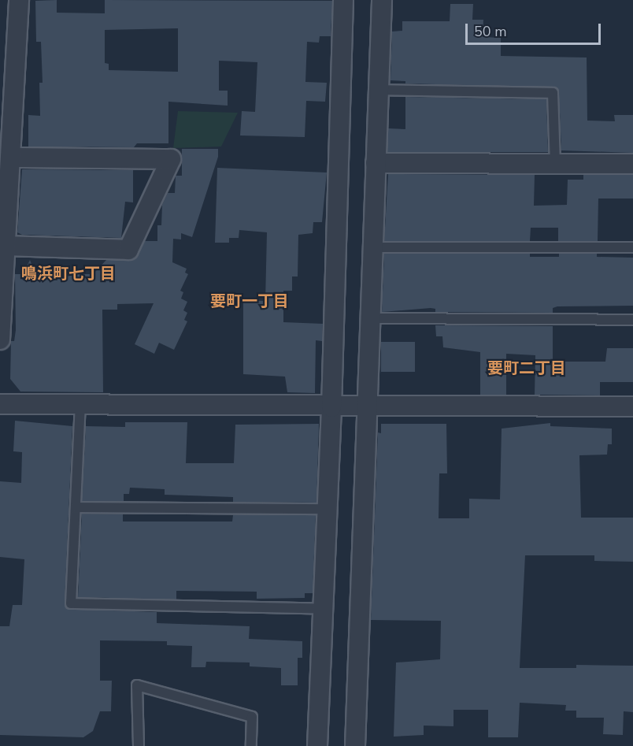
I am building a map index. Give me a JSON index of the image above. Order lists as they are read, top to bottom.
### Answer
{
  "districts": ["鳴浜町七丁目", "要町一丁目", "要町二丁目"],
  "scale_bar": "50 m"
}
